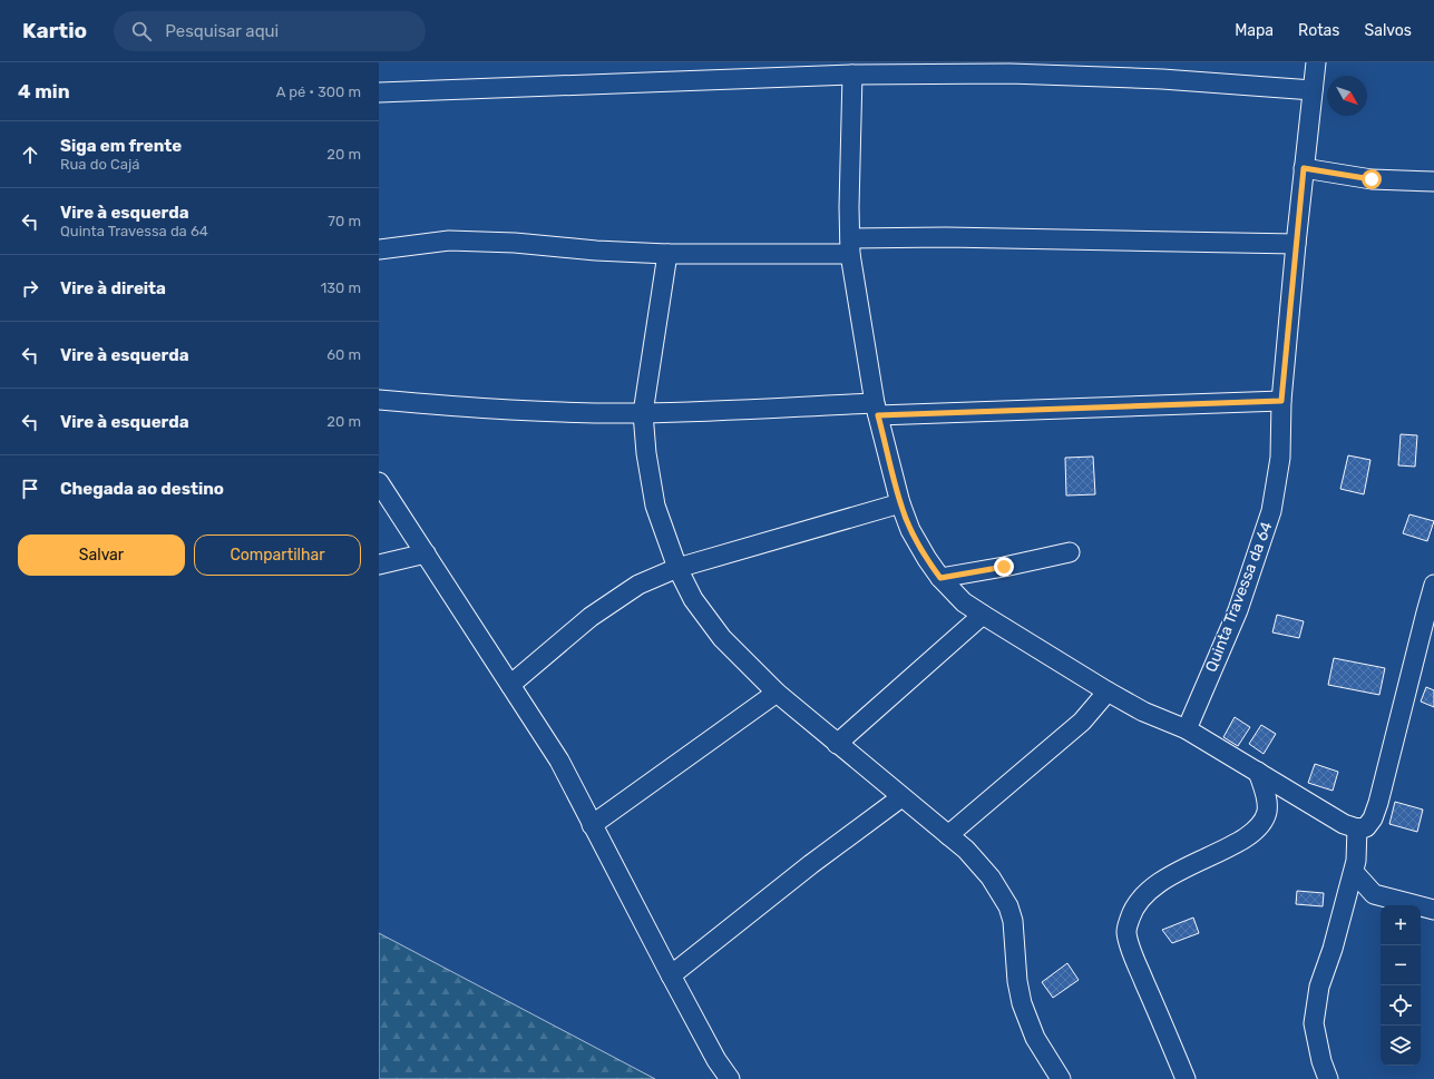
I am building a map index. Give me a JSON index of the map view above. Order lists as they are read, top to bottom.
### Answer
{
  "streets": {
    "street": ["Quinta Travessa da 64"]
  },
  "north": "bottom right",
  "page": {
    "header": "Kartio",
    "search": "Pesquisar aqui",
    "nav": ["Mapa", "Rotas", "Salvos"],
    "heading": ["4 min", "A pé · 300 m"],
    "list": [
      ["Siga em frente", "Rua do Cajá", "20 m"],
      ["Vire à esquerda", "Quinta Travessa da 64", "70 m"],
      ["Vire à direita", "130 m"],
      ["Vire à esquerda", "60 m"],
      ["Vire à esquerda", "20 m"],
      "Chegada ao destino"
    ],
    "buttons": ["Salvar", "Compartilhar"],
    "map_buttons": ["+", "−"]
  }
}
